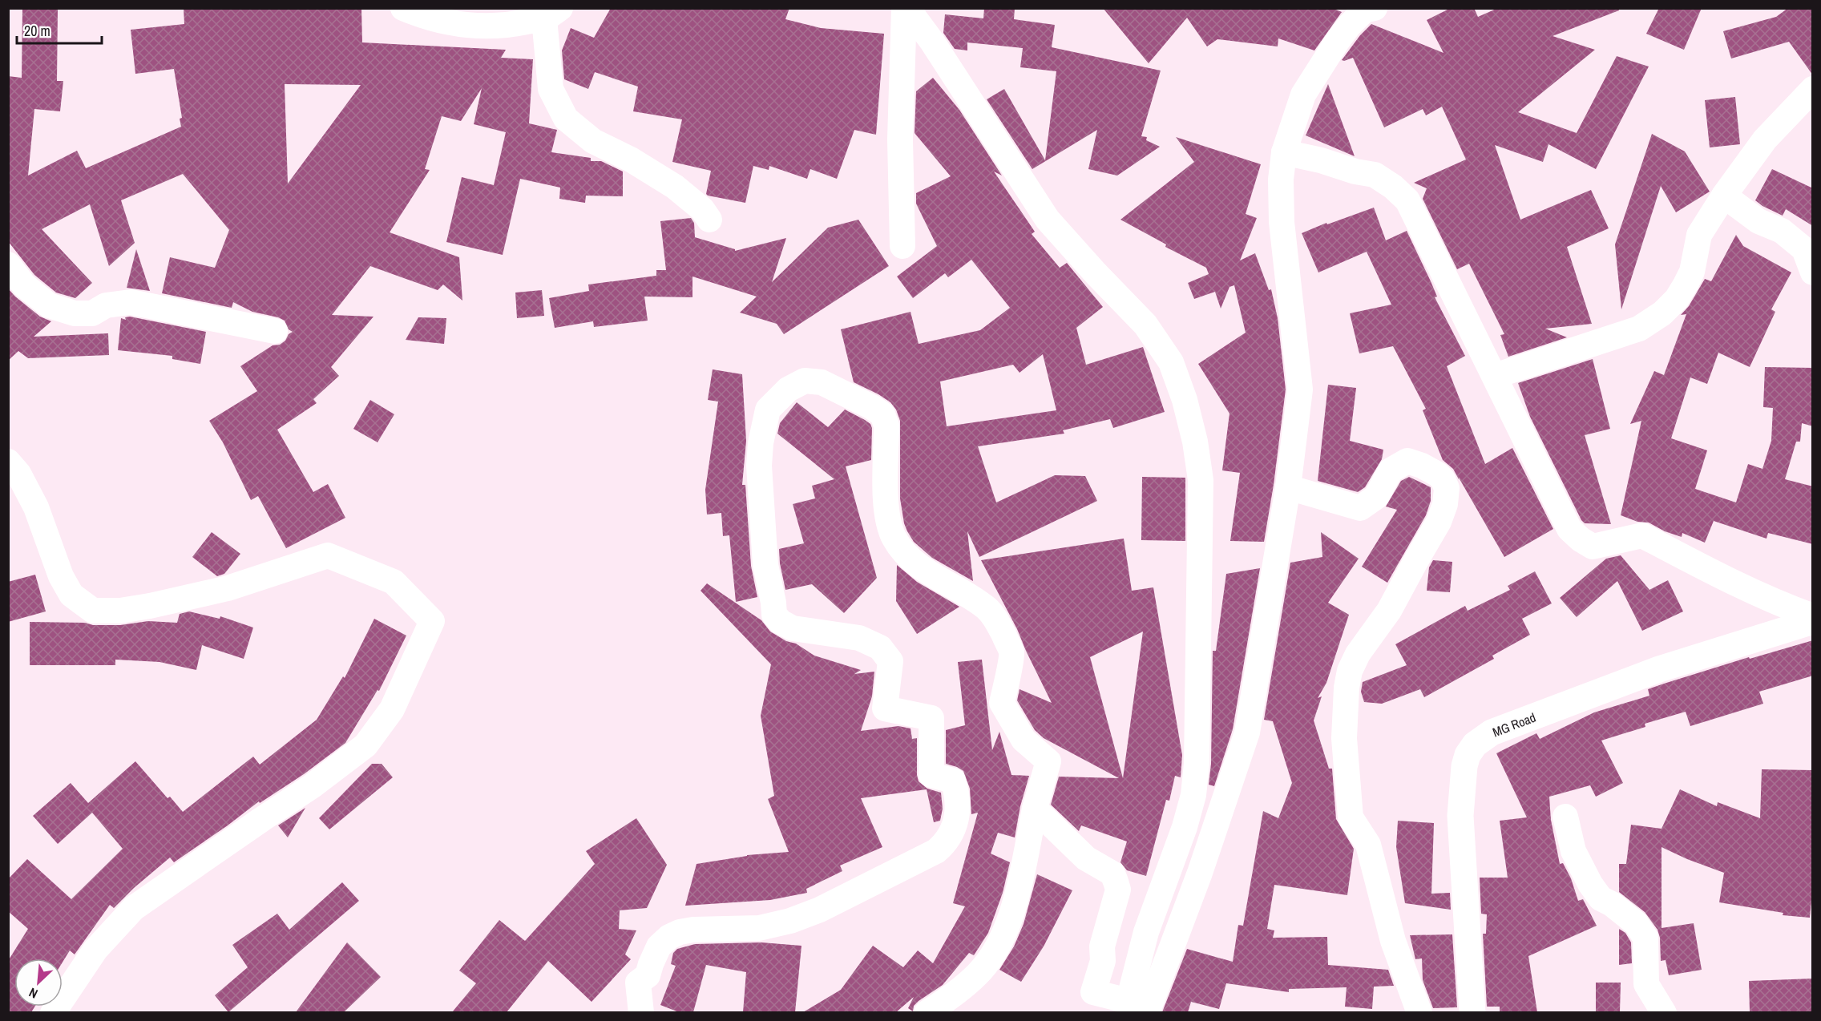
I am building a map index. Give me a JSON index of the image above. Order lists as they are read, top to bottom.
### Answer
{
  "streets": {
    "main road": ["MG Road"]
  },
  "scale_bar": "20 m",
  "north": "bottom left"
}
